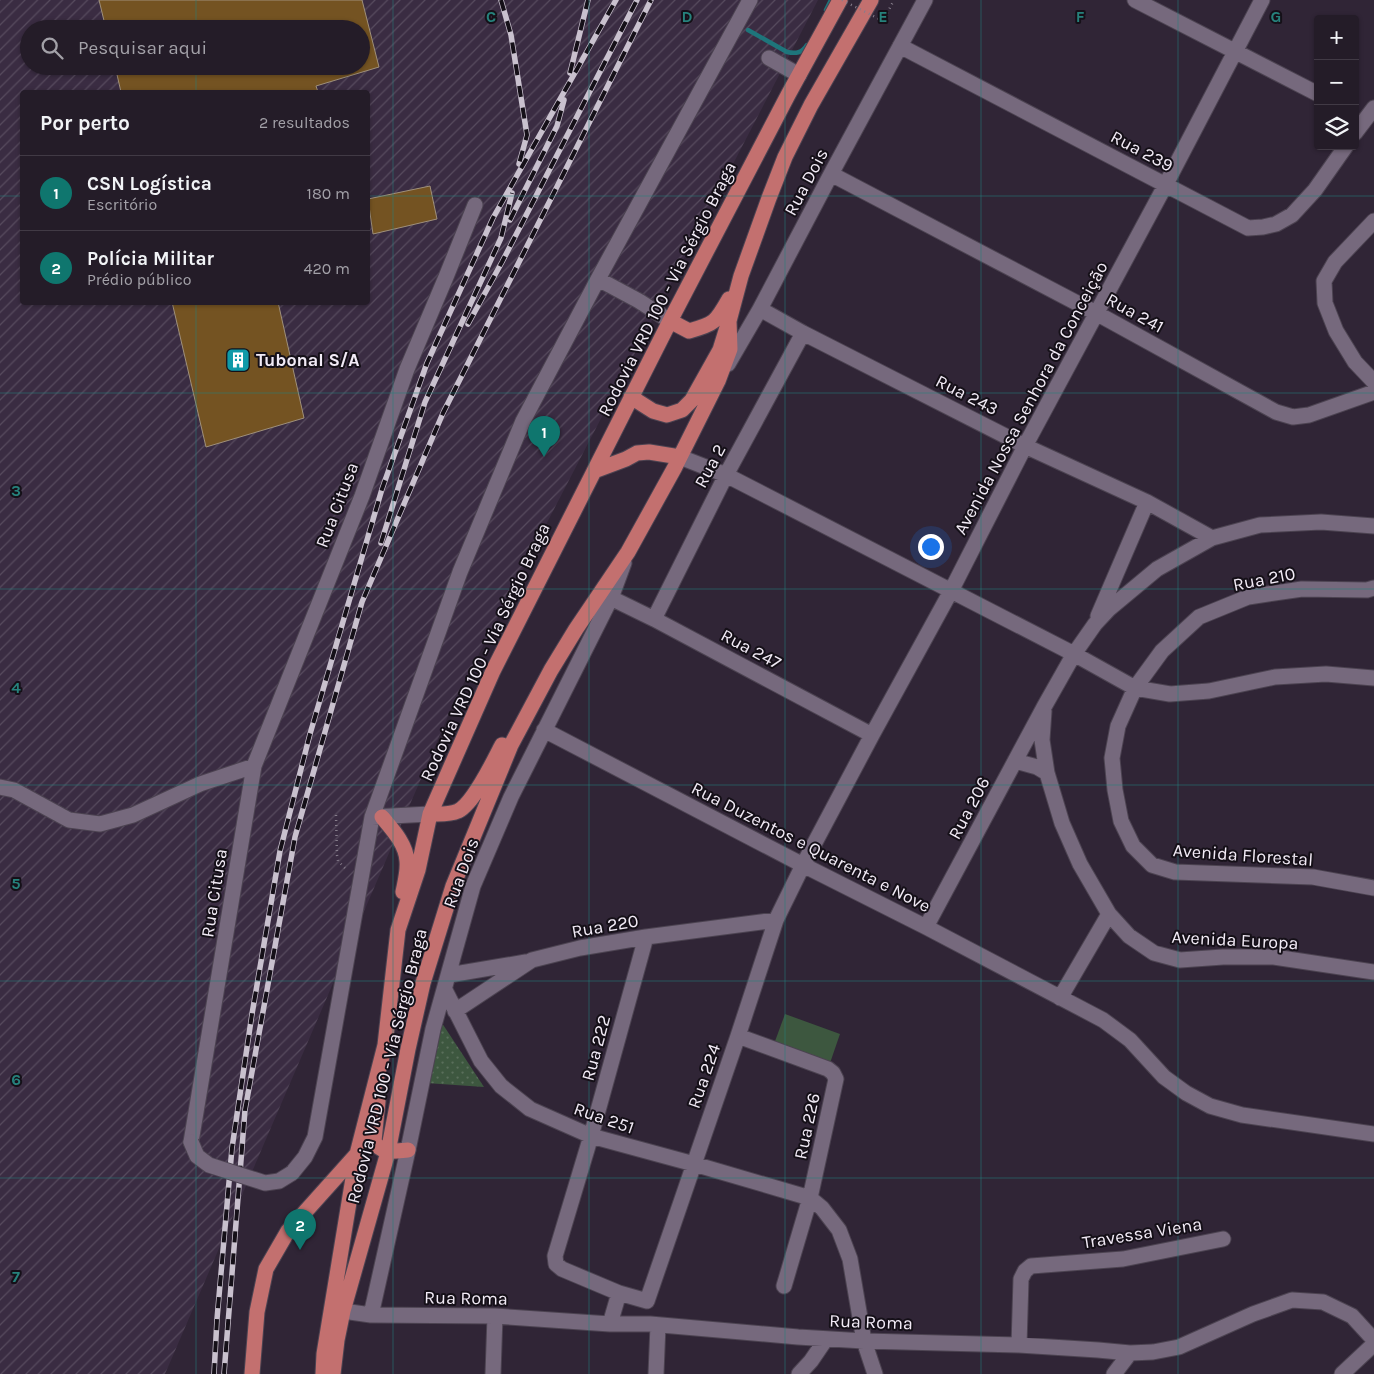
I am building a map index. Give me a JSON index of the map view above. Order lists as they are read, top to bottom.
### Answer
{
  "streets": {
    "main road": ["Rodovia VRD 100 - Via Sérgio Braga"],
    "street": [
      "Rua 239",
      "Rua Dois",
      "Rua 241",
      "Rua 243",
      "Avenida Nossa Senhora da Conceição",
      "Rua 2",
      "Rua Citusa",
      "Rua 210",
      "Rua 247",
      "Rua 206",
      "Rua Duzentos e Quarenta e Nove",
      "Avenida Florestal",
      "Rua 220",
      "Avenida Europa",
      "Rua 222",
      "Rua 224",
      "Rua 251",
      "Rua 226",
      "Travessa Viena",
      "Rua Roma"
    ]
  },
  "crossings": [
    ["Rua 239", "Rua Dois"],
    ["Rua 239", "Avenida Nossa Senhora da Conceição"],
    ["Rua Dois", "Rodovia VRD 100 - Via Sérgio Braga"],
    ["Rua Dois", "Rua 241"],
    ["Rua Dois", "Rua 243"],
    ["Rua Dois", "Rua 247"],
    ["Rua Dois", "Rua Duzentos e Quarenta e Nove"],
    ["Rua Dois", "Rua 251"],
    ["Rua Dois", "Rua Roma"],
    ["Rodovia VRD 100 - Via Sérgio Braga", "Rua Roma"],
    ["Rua 241", "Avenida Nossa Senhora da Conceição"],
    ["Rua 243", "Avenida Nossa Senhora da Conceição"],
    ["Rua 243", "Rua 2"],
    ["Avenida Nossa Senhora da Conceição", "Rua 247"],
    ["Avenida Nossa Senhora da Conceição", "Rua Duzentos e Quarenta e Nove"],
    ["Avenida Nossa Senhora da Conceição", "Rua 224"],
    ["Rua 2", "Rua 247"],
    ["Rua 210", "Avenida Florestal"],
    ["Rua 206", "Rua Duzentos e Quarenta e Nove"],
    ["Rua 206", "Avenida Europa"],
    ["Rua Duzentos e Quarenta e Nove", "Rua 224"],
    ["Rua 220", "Rua 222"],
    ["Rua 220", "Rua 224"],
    ["Rua 220", "Rua 251"],
    ["Rua 222", "Rua 224"],
    ["Rua 222", "Rua 251"],
    ["Rua 224", "Rua 251"],
    ["Rua 224", "Rua 226"],
    ["Rua 251", "Rua 226"],
    ["Travessa Viena", "Rua Roma"]
  ],
  "places": {
    "building": ["Tubonal S/A"]
  },
  "page": {
    "map_buttons": ["+", "−"],
    "search": "Pesquisar aqui",
    "heading": ["Por perto", "2 resultados"],
    "list": [
      {
        "mark": "1",
        "name": "CSN Logística",
        "note": "Escritório",
        "value": "180 m"
      },
      {
        "mark": "2",
        "name": "Polícia Militar",
        "note": "Prédio público",
        "value": "420 m"
      }
    ],
    "pins": ["1", "2"]
  },
  "grid": {
    "columns": [
      "C",
      "D",
      "E",
      "F",
      "G"
    ],
    "rows": [
      "3",
      "4",
      "5",
      "6",
      "7"
    ]
  }
}
